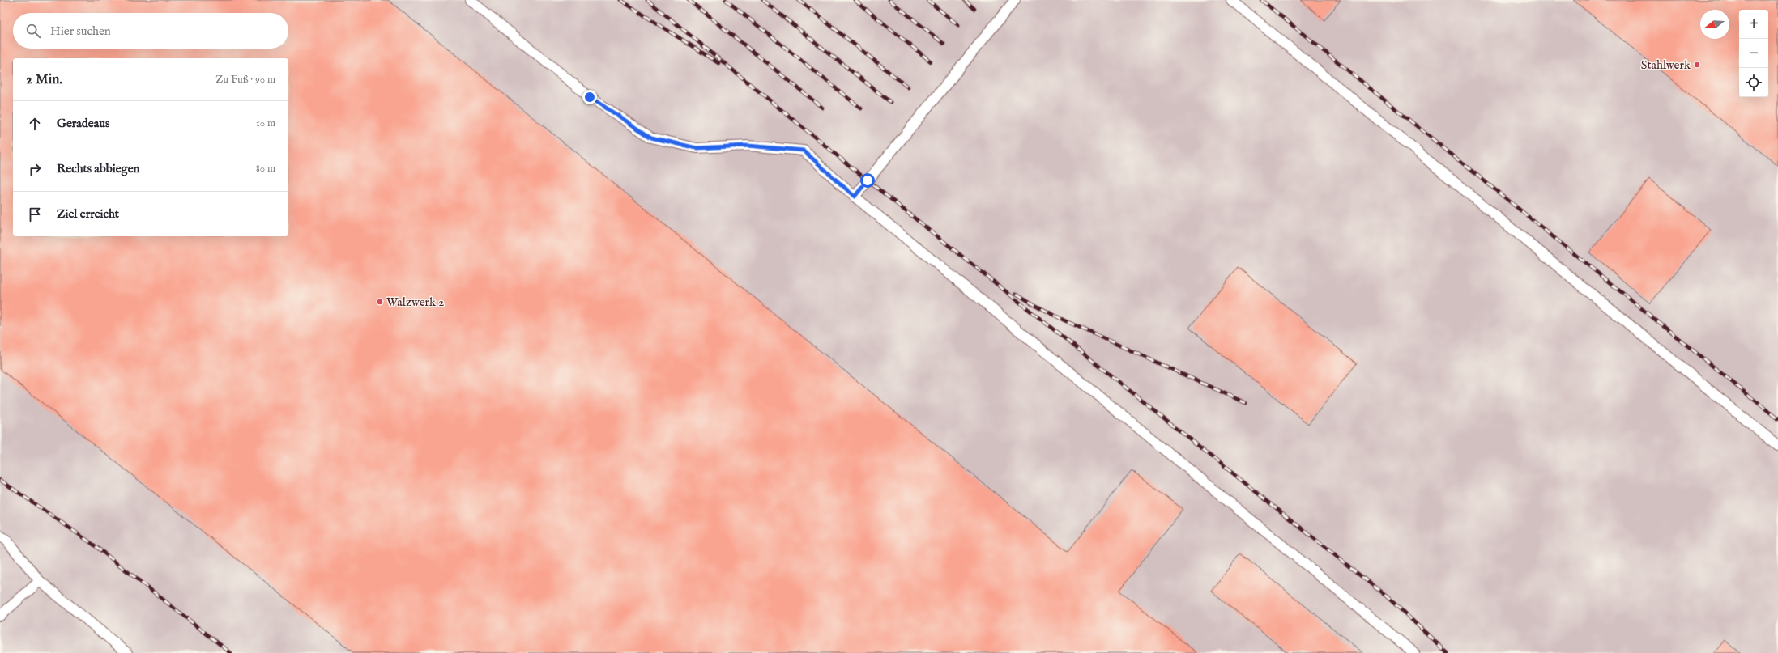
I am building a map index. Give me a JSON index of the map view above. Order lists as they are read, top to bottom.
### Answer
{
  "places": ["Stahlwerk", "Walzwerk 2"],
  "north": "left",
  "page": {
    "map_buttons": ["+", "−"],
    "search": "Hier suchen",
    "heading": ["2 Min.", "Zu Fuß · 90 m"],
    "list": [
      ["Geradeaus", "10 m"],
      ["Rechts abbiegen", "80 m"],
      "Ziel erreicht"
    ]
  }
}
